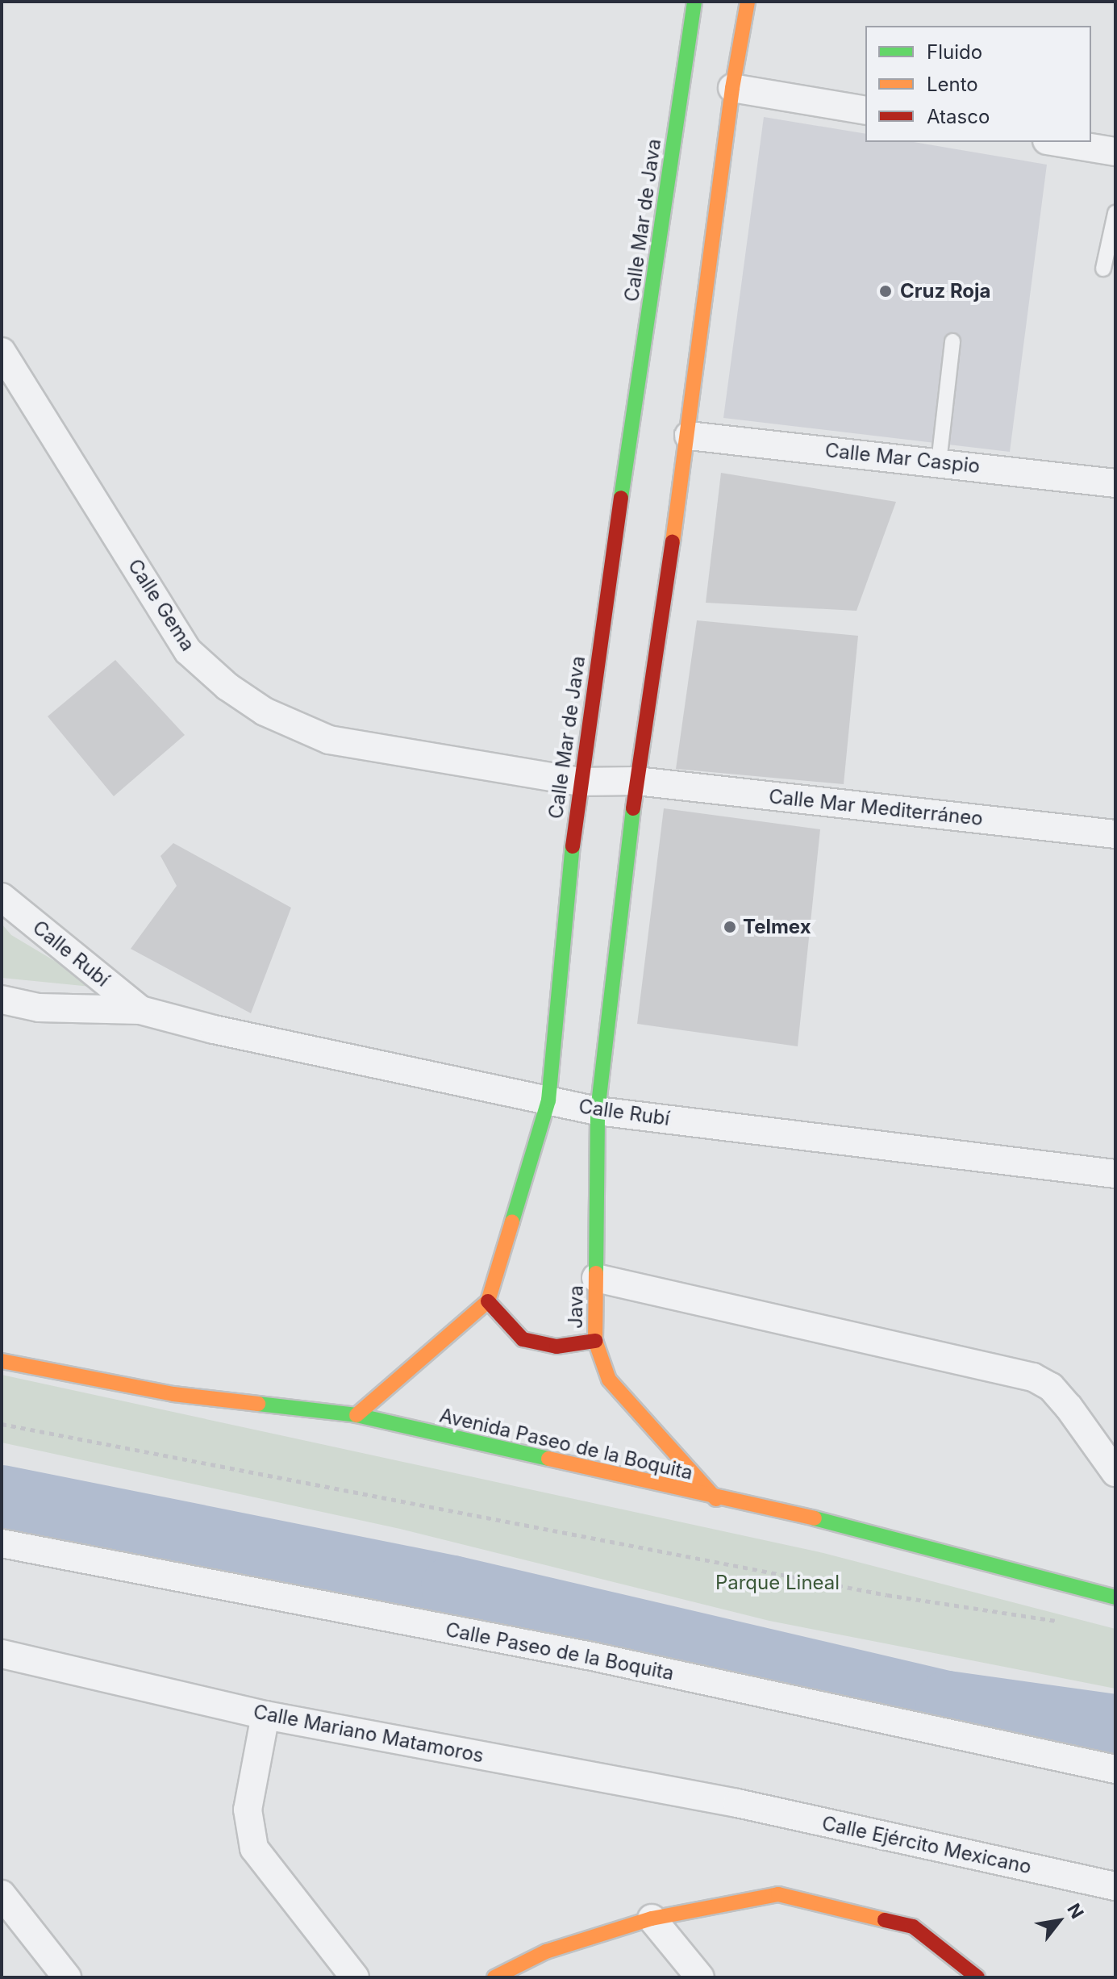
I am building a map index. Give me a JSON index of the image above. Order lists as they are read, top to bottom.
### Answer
{
  "streets": {
    "street": [
      "Calle Mar de Java",
      "Calle Mar Caspio",
      "Calle Gema",
      "Calle Mar Mediterráneo",
      "Calle Rubí",
      "Java",
      "Avenida Paseo de la Boquita",
      "Calle Paseo de la Boquita",
      "Calle Mariano Matamoros",
      "Calle Ejército Mexicano"
    ]
  },
  "crossings": [
    ["Calle Mar de Java", "Calle Gema"],
    ["Calle Mar de Java", "Calle Rubí"],
    ["Calle Gema", "Calle Mar Mediterráneo"],
    ["Calle Rubí", "Java"],
    ["Java", "Avenida Paseo de la Boquita"],
    ["Calle Mariano Matamoros", "Calle Ejército Mexicano"]
  ],
  "parks": ["Parque Lineal"],
  "places": ["Cruz Roja", "Telmex"],
  "legend": ["Fluido", "Lento", "Atasco"],
  "north": "top right"
}
